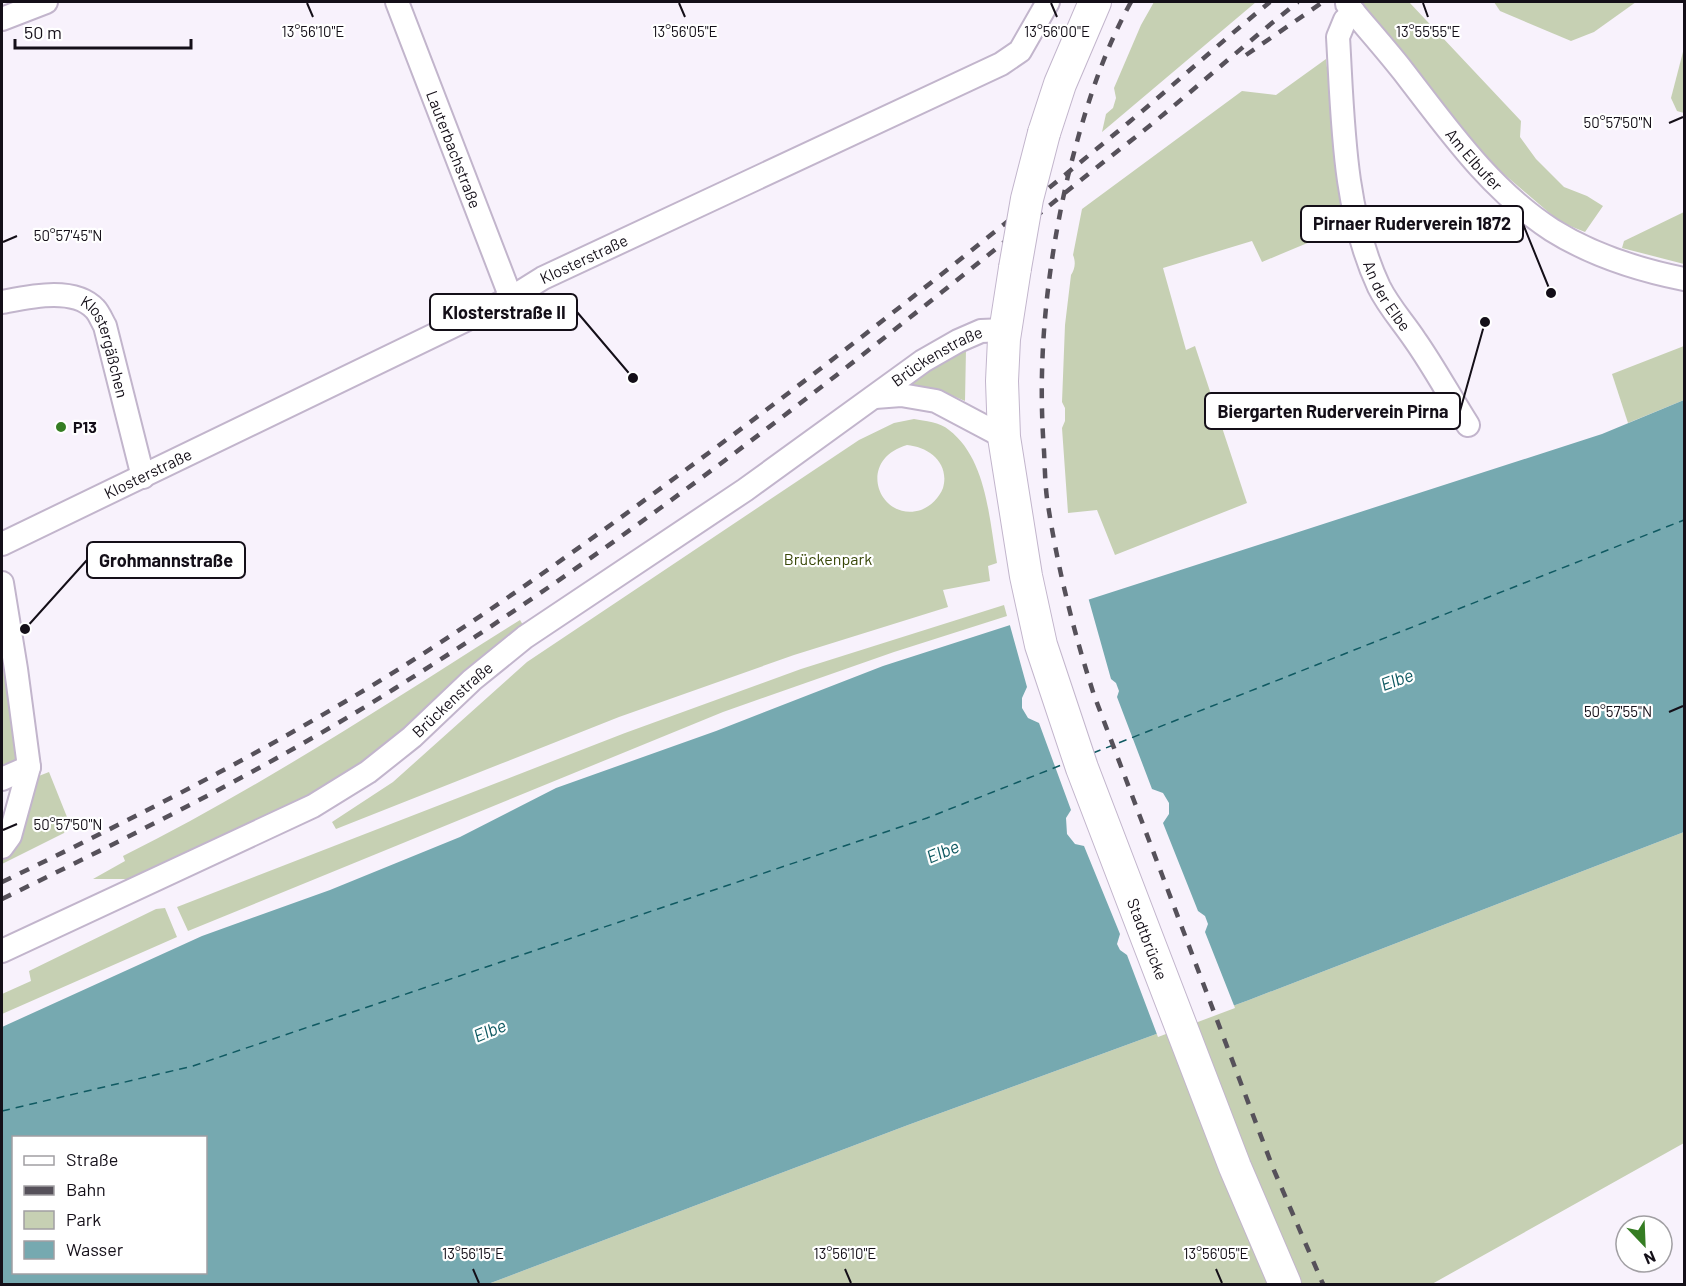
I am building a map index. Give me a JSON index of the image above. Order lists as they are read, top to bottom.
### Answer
{
  "streets": {
    "main road": ["Stadtbrücke"],
    "street": [
      "Lauterbachstraße",
      "Am Elbufer",
      "Klosterstraße",
      "An der Elbe",
      "Klostergäßchen",
      "Brückenstraße"
    ]
  },
  "crossings": [
    ["Lauterbachstraße", "Klosterstraße"],
    ["Am Elbufer", "An der Elbe"],
    ["Klosterstraße", "Klostergäßchen"],
    ["Brückenstraße", "Stadtbrücke"]
  ],
  "water": ["Elbe"],
  "parks": ["Brückenpark"],
  "places": [
    "Pirnaer Ruderverein 1872",
    "Biergarten Ruderverein Pirna",
    "Klosterstraße II",
    "P13",
    "Grohmannstraße"
  ],
  "legend": [
    "Straße",
    "Bahn",
    "Park",
    "Wasser"
  ],
  "scale_bar": "50 m",
  "north": "bottom right",
  "coordinates": [
    "13°56'10\"E",
    "13°56'05\"E",
    "13°56'00\"E",
    "13°55'55\"E",
    "50°57'50\"N",
    "50°57'45\"N",
    "50°57'55\"N",
    "13°56'15\"E"
  ]
}
